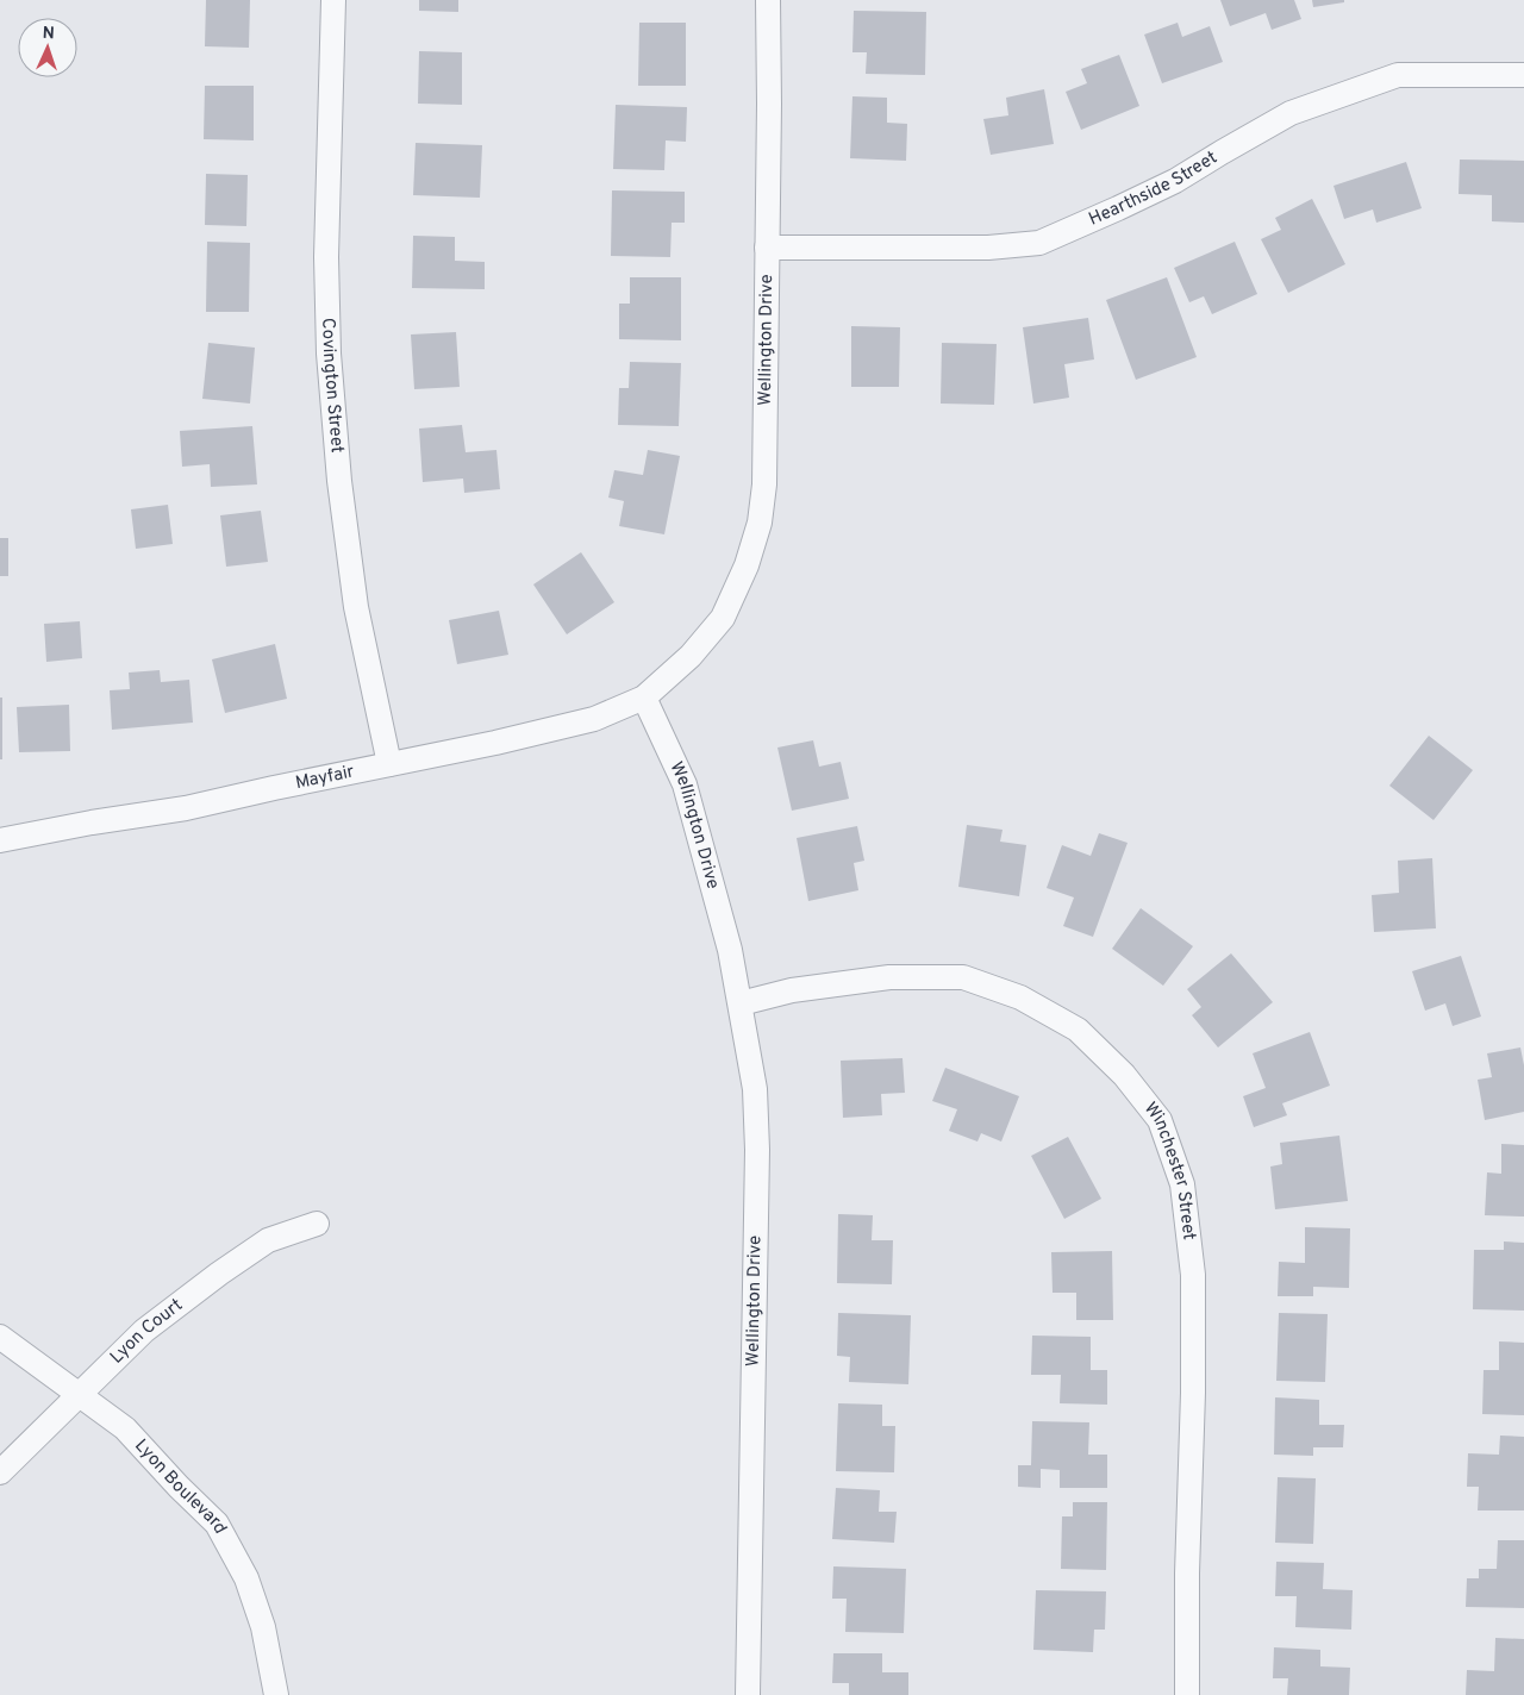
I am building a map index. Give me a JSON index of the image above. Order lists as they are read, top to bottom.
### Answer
{
  "streets": {
    "street": [
      "Hearthside Street",
      "Wellington Drive",
      "Covington Street",
      "Mayfair",
      "Winchester Street",
      "Lyon Court",
      "Lyon Boulevard"
    ]
  },
  "crossings": [
    ["Hearthside Street", "Wellington Drive"],
    ["Wellington Drive", "Mayfair"],
    ["Wellington Drive", "Winchester Street"],
    ["Covington Street", "Mayfair"],
    ["Lyon Court", "Lyon Boulevard"]
  ],
  "north": "top"
}
